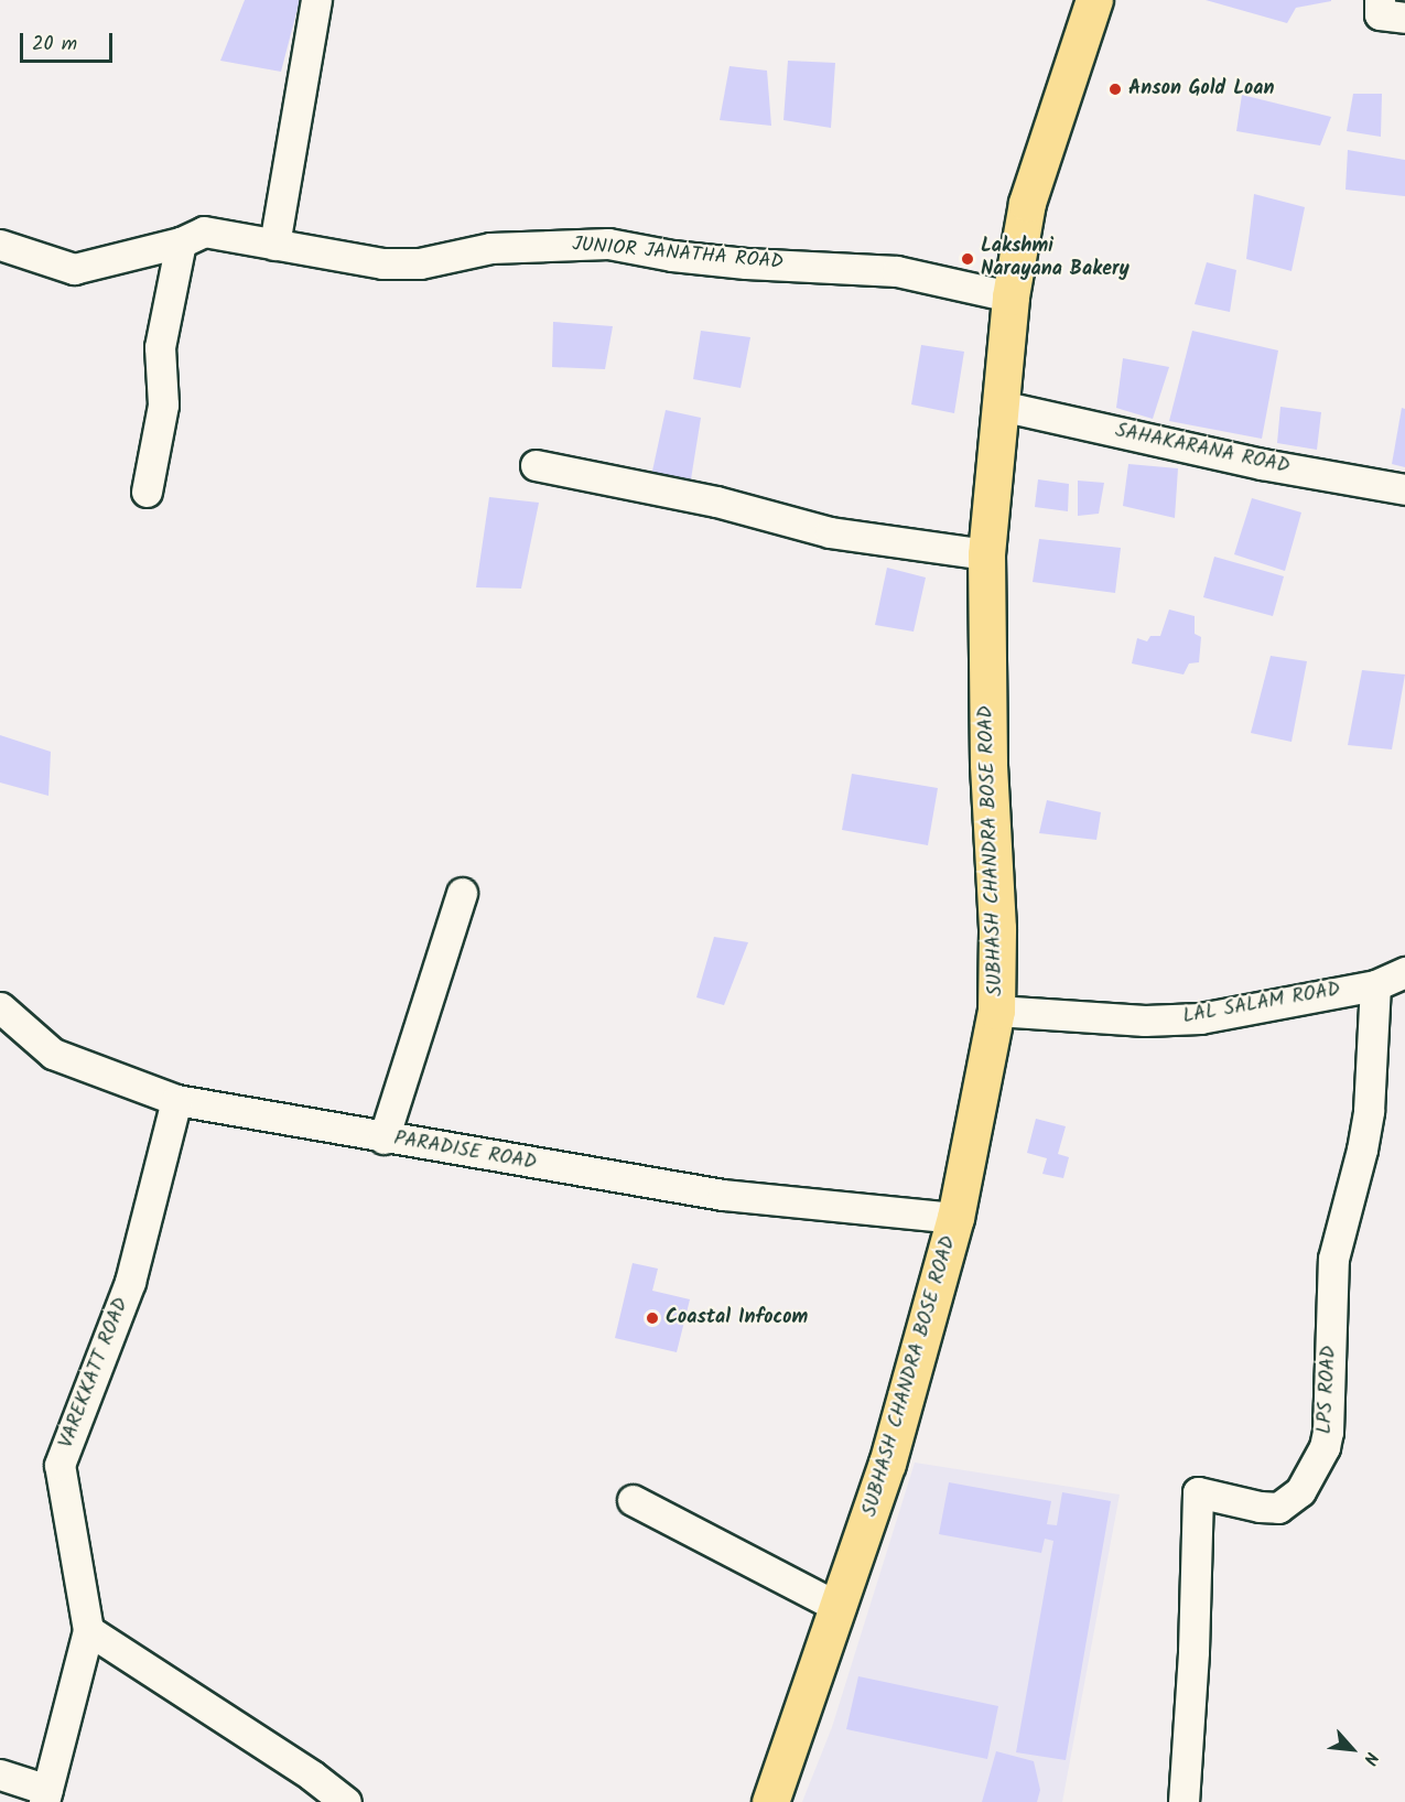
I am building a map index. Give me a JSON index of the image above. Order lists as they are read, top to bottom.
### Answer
{
  "streets": {
    "main road": ["SUBHASH CHANDRA BOSE ROAD"],
    "street": [
      "JUNIOR JANATHA ROAD",
      "SAHAKARANA ROAD",
      "LAL SALAM ROAD",
      "PARADISE ROAD",
      "VAREKKATT ROAD",
      "LPS ROAD"
    ]
  },
  "crossings": [
    ["JUNIOR JANATHA ROAD", "SUBHASH CHANDRA BOSE ROAD"],
    ["SAHAKARANA ROAD", "SUBHASH CHANDRA BOSE ROAD"],
    ["SUBHASH CHANDRA BOSE ROAD", "LAL SALAM ROAD"],
    ["SUBHASH CHANDRA BOSE ROAD", "PARADISE ROAD"],
    ["LAL SALAM ROAD", "LPS ROAD"],
    ["PARADISE ROAD", "VAREKKATT ROAD"]
  ],
  "places": ["Anson Gold Loan", "Lakshmi Narayana Bakery", "Coastal Infocom"],
  "scale_bar": "20 m",
  "north": "bottom right"
}
